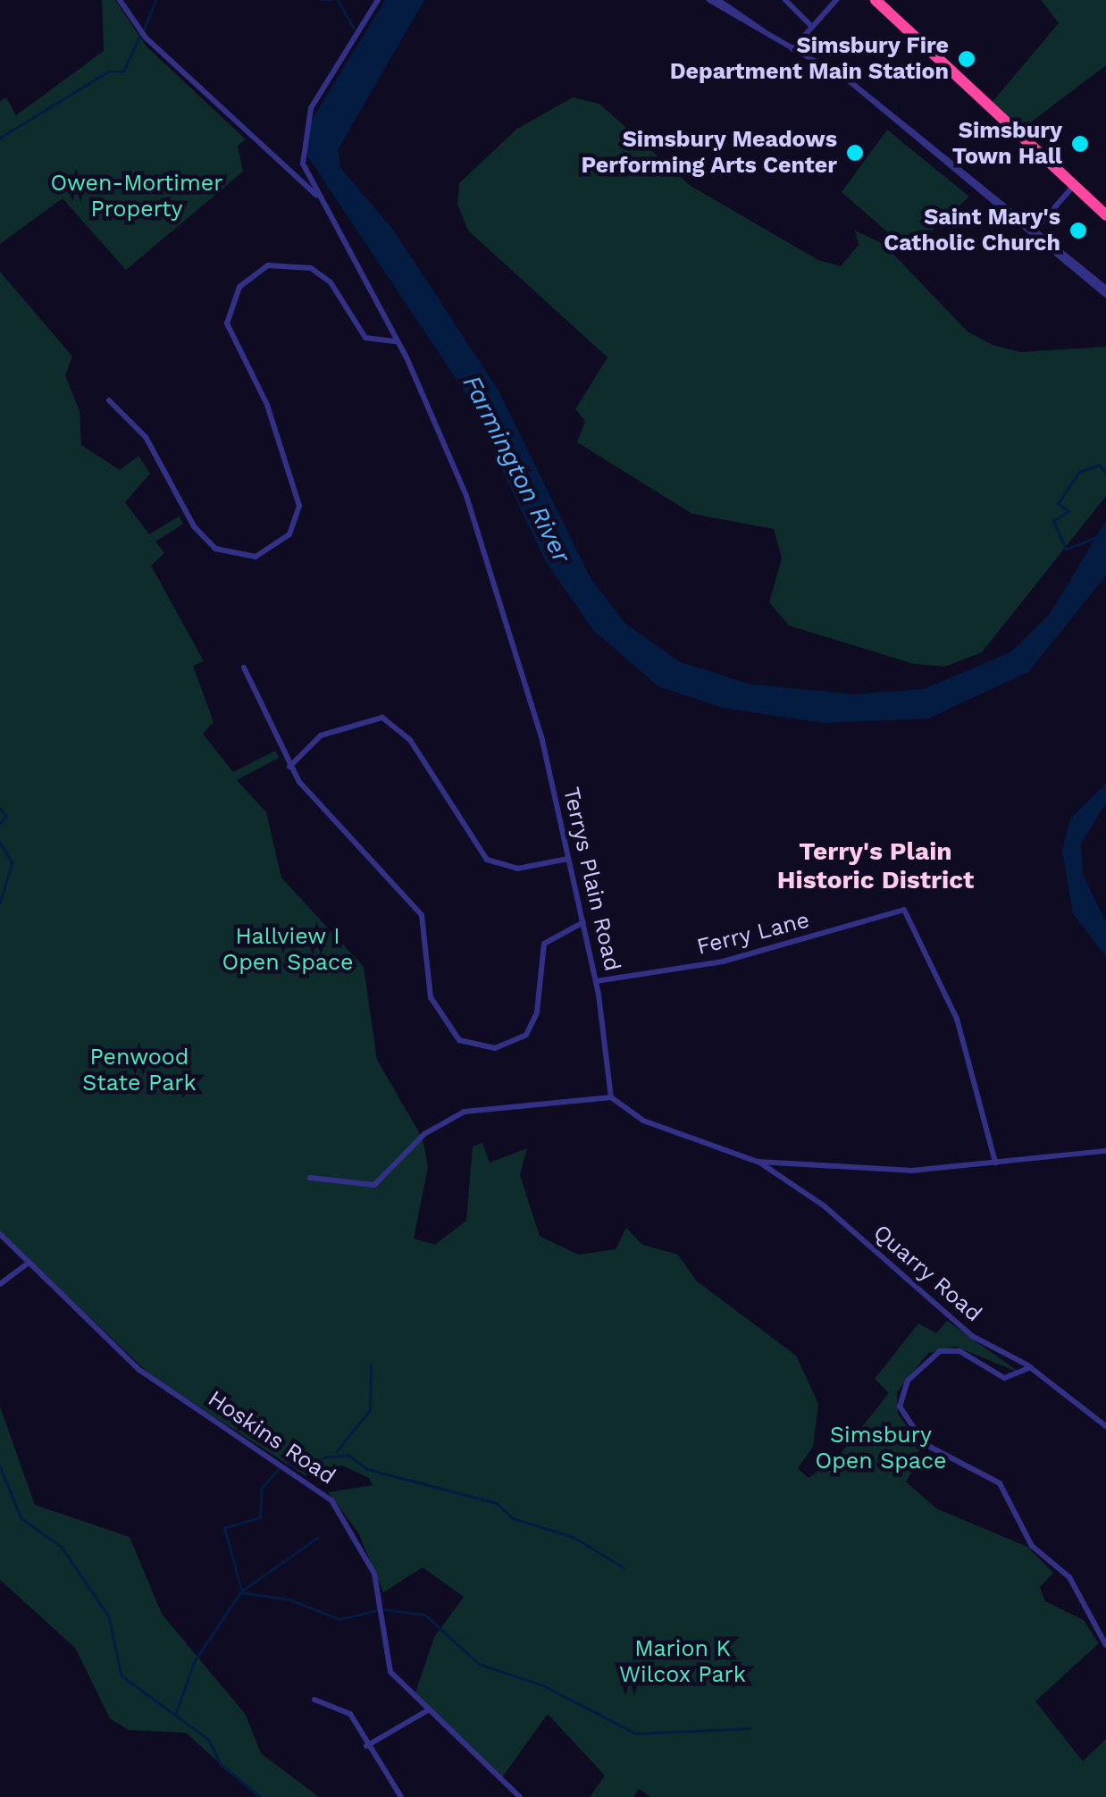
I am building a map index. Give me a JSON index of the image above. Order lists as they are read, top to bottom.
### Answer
{
  "streets": {
    "street": [
      "Terrys Plain Road",
      "Ferry Lane",
      "Quarry Road",
      "Hoskins Road"
    ]
  },
  "districts": ["Terry's Plain Historic District"],
  "water": ["Farmington River"],
  "parks": [
    "Owen-Mortimer Property",
    "Hallview I Open Space",
    "Penwood State Park",
    "Simsbury Open Space",
    "Marion K Wilcox Park"
  ],
  "places": [
    "Simsbury Fire Department Main Station",
    "Simsbury Town Hall",
    "Simsbury Meadows Performing Arts Center",
    "Saint Mary's Catholic Church"
  ]
}
